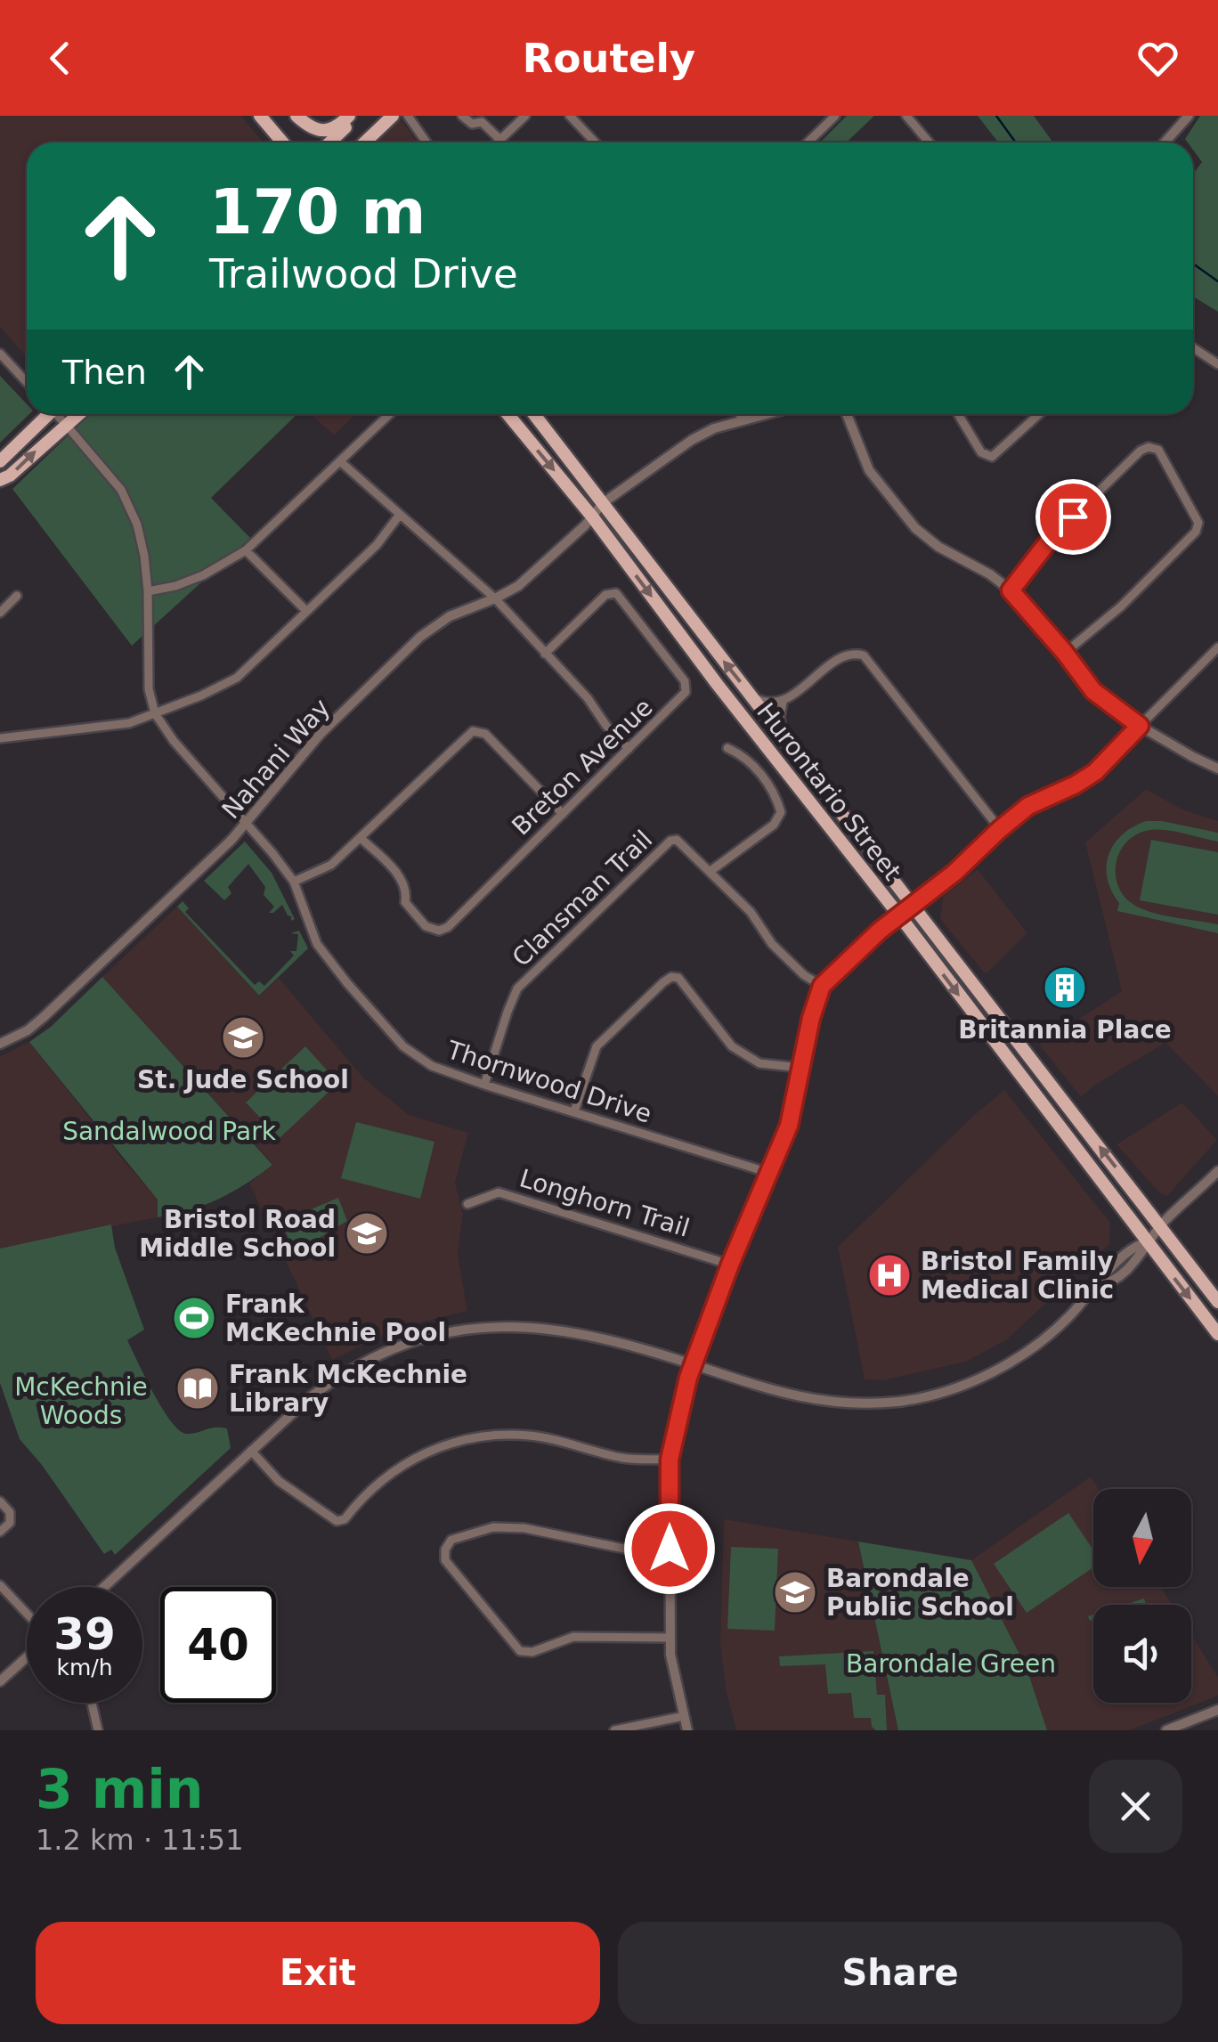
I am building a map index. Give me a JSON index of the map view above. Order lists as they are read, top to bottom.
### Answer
{
  "streets": {
    "main road": ["Hurontario Street"],
    "street": [
      "Nahani Way",
      "Breton Avenue",
      "Clansman Trail",
      "Thornwood Drive",
      "Longhorn Trail"
    ]
  },
  "crossings": [
    ["Nahani Way", "Hurontario Street"],
    ["Nahani Way", "Thornwood Drive"],
    ["Clansman Trail", "Thornwood Drive"]
  ],
  "parks": ["Sandalwood Park", "McKechnie Woods", "Barondale Green"],
  "places": {
    "building": ["Britannia Place"],
    "school or university": ["St. Jude School", "Bristol Road Middle School", "Barondale Public School"],
    "hospital": ["Bristol Family Medical Clinic"],
    "sports": ["Frank McKechnie Pool"],
    "library": ["Frank McKechnie Library"]
  },
  "north": "bottom",
  "page": {
    "header": "Routely",
    "turn": ["170 m", "Trailwood Drive"],
    "then": "Then",
    "speed": "39 km/h",
    "limit": "40",
    "heading": ["3 min", "1.2 km · 11:51"],
    "buttons": ["Exit", "Share"]
  }
}
